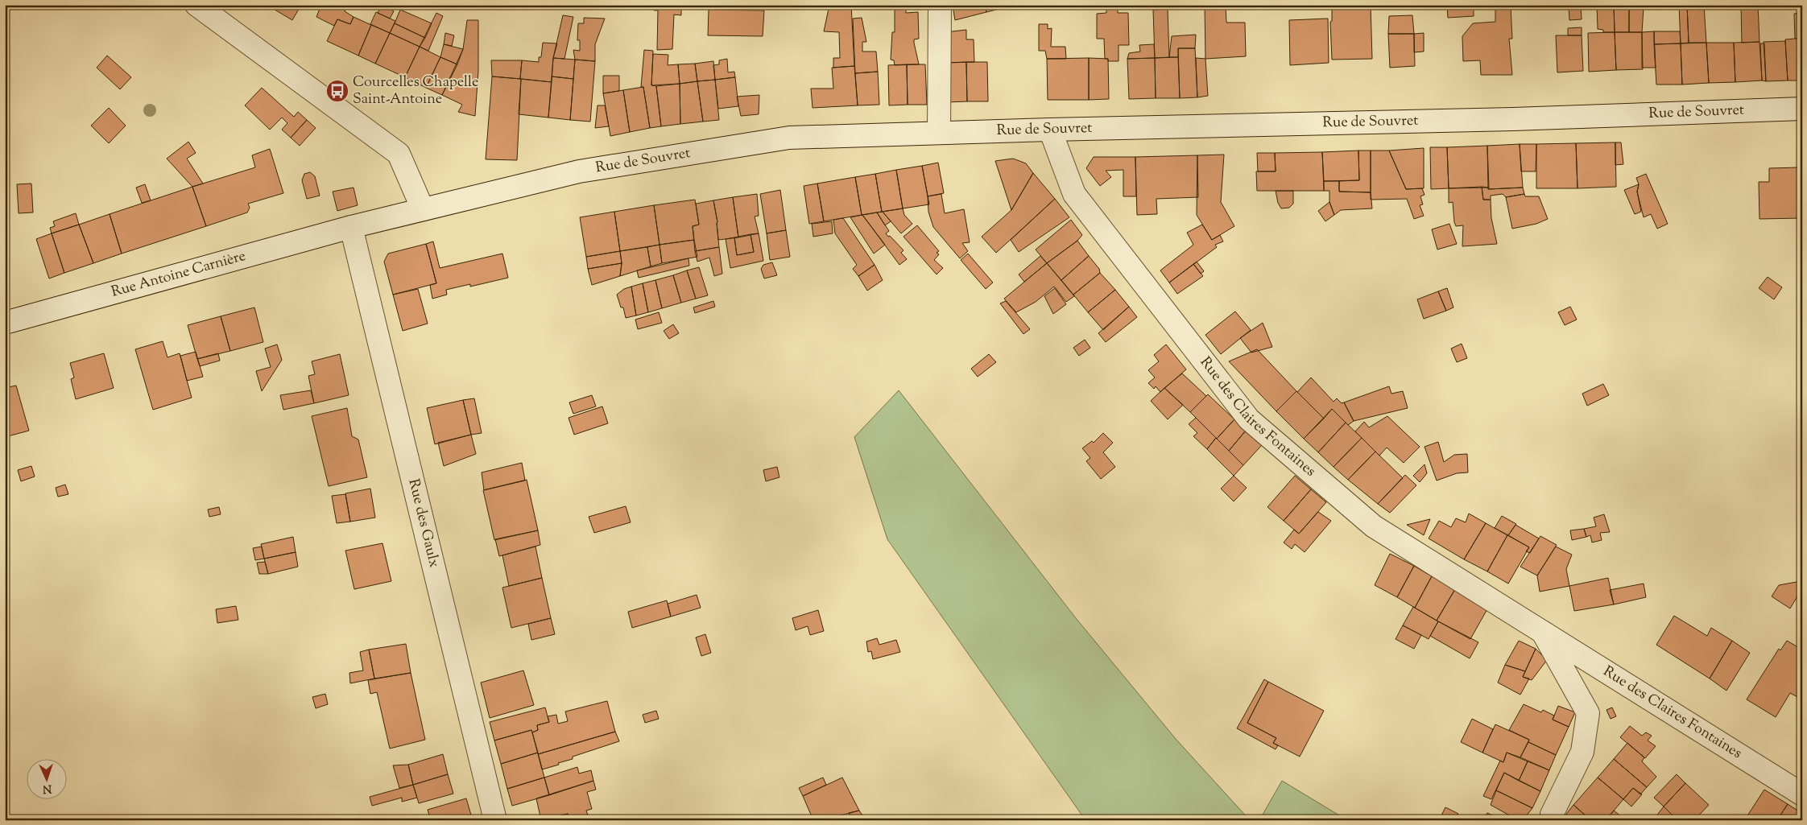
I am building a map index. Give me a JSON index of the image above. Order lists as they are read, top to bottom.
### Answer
{
  "streets": {
    "street": [
      "Rue de Souvret",
      "Rue Antoine Carnière",
      "Rue des Claires Fontaines",
      "Rue des Gaulx"
    ]
  },
  "crossings": [
    ["Rue de Souvret", "Rue Antoine Carnière"],
    ["Rue de Souvret", "Rue des Claires Fontaines"],
    ["Rue de Souvret", "Rue des Gaulx"],
    ["Rue Antoine Carnière", "Rue des Gaulx"]
  ],
  "places": {
    "bus stop": ["Courcelles Chapelle Saint-Antoine"]
  },
  "north": "bottom"
}
